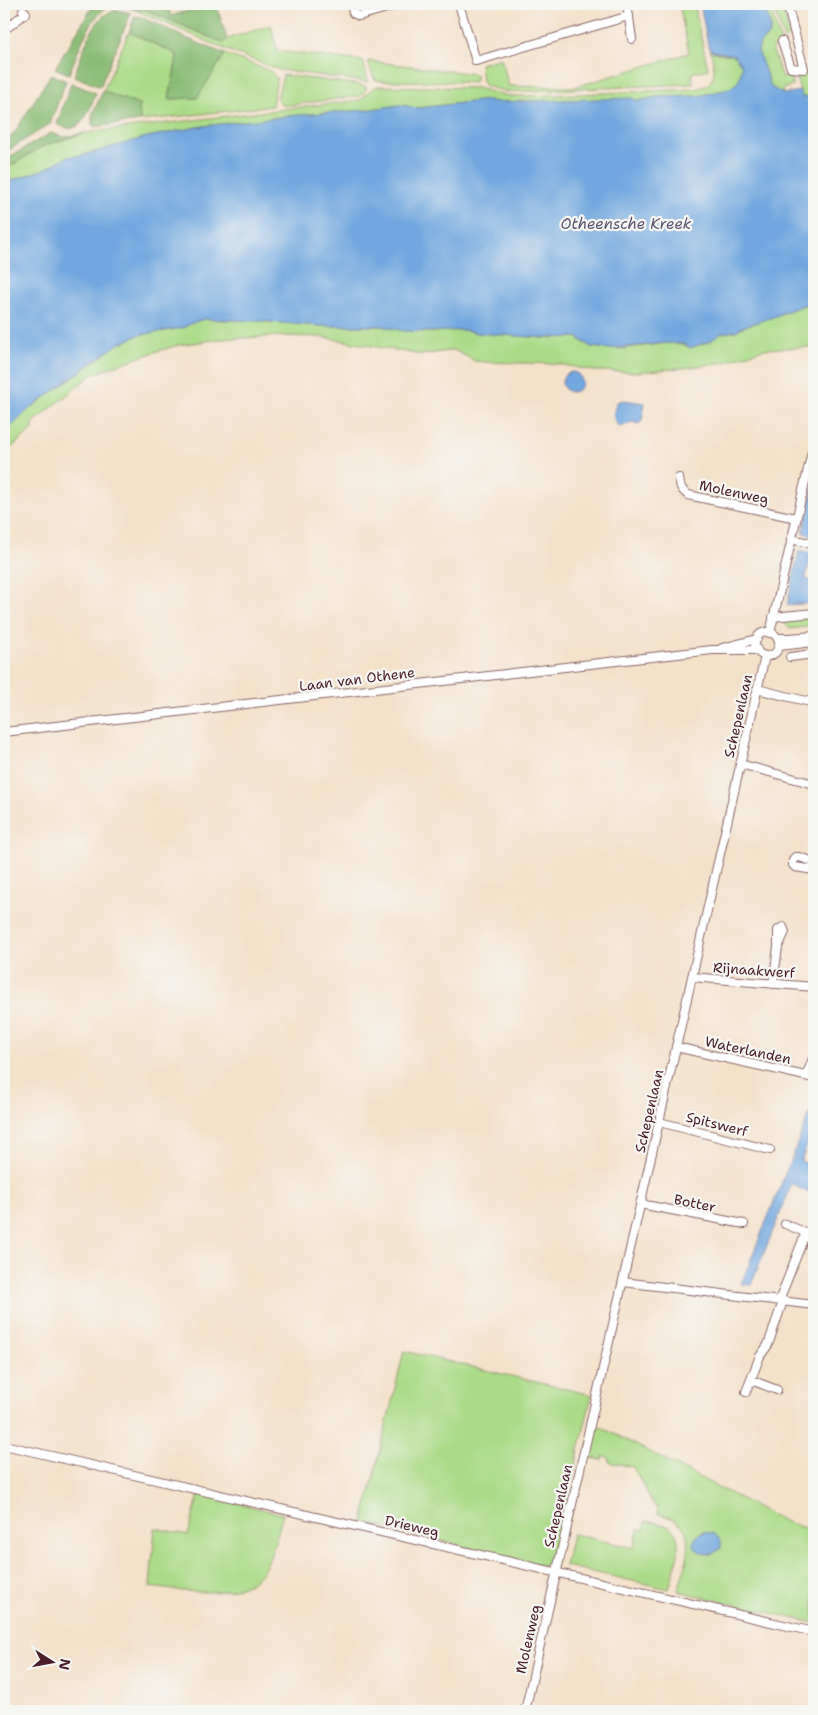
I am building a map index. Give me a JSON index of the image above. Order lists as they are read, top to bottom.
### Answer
{
  "streets": {
    "street": [
      "Molenweg",
      "Laan van Othene",
      "Schepenlaan",
      "Rijnaakwerf",
      "Waterlanden",
      "Spitswerf",
      "Botter",
      "Drieweg"
    ]
  },
  "crossings": [
    ["Molenweg", "Schepenlaan"],
    ["Molenweg", "Drieweg"],
    ["Laan van Othene", "Schepenlaan"],
    ["Schepenlaan", "Rijnaakwerf"],
    ["Schepenlaan", "Waterlanden"],
    ["Schepenlaan", "Spitswerf"],
    ["Schepenlaan", "Botter"],
    ["Schepenlaan", "Drieweg"]
  ],
  "water": ["Otheensche Kreek"],
  "north": "right"
}
